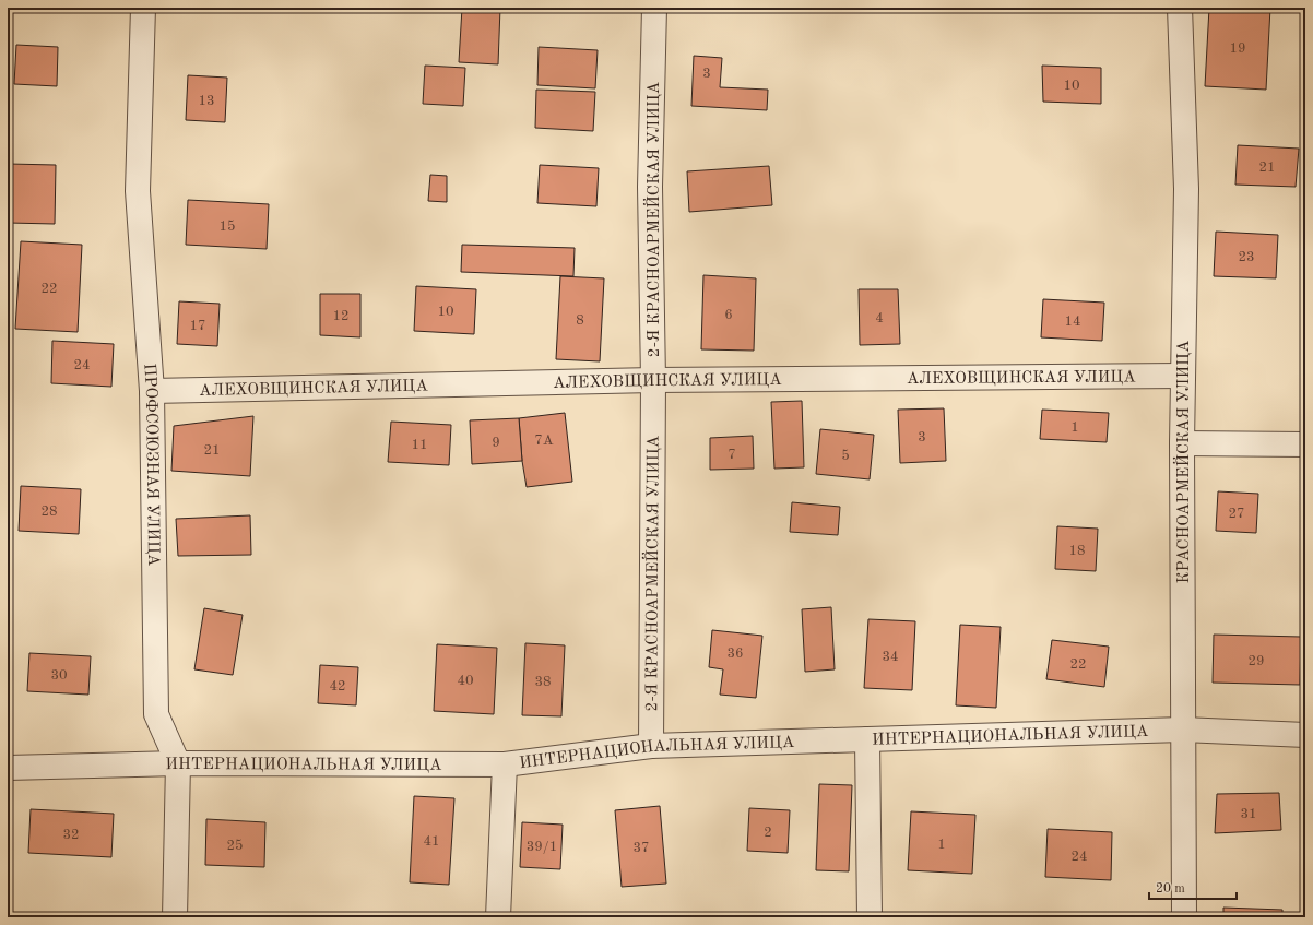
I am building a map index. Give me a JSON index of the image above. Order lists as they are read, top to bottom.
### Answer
{
  "streets": {
    "street": [
      "2-Я КРАСНОАРМЕЙСКАЯ УЛИЦА",
      "АЛЕХОВЩИНСКАЯ УЛИЦА",
      "КРАСНОАРМЕЙСКАЯ УЛИЦА",
      "ПРОФСОЮЗНАЯ УЛИЦА",
      "ИНТЕРНАЦИОНАЛЬНАЯ УЛИЦА"
    ]
  },
  "crossings": [
    ["2-Я КРАСНОАРМЕЙСКАЯ УЛИЦА", "АЛЕХОВЩИНСКАЯ УЛИЦА"],
    ["2-Я КРАСНОАРМЕЙСКАЯ УЛИЦА", "ИНТЕРНАЦИОНАЛЬНАЯ УЛИЦА"],
    ["АЛЕХОВЩИНСКАЯ УЛИЦА", "КРАСНОАРМЕЙСКАЯ УЛИЦА"],
    ["АЛЕХОВЩИНСКАЯ УЛИЦА", "ПРОФСОЮЗНАЯ УЛИЦА"],
    ["КРАСНОАРМЕЙСКАЯ УЛИЦА", "ИНТЕРНАЦИОНАЛЬНАЯ УЛИЦА"],
    ["ПРОФСОЮЗНАЯ УЛИЦА", "ИНТЕРНАЦИОНАЛЬНАЯ УЛИЦА"]
  ],
  "house_numbers": [
    "19",
    "3",
    "10",
    "13",
    "21",
    "15",
    "23",
    "22",
    "10",
    "6",
    "12",
    "4",
    "8",
    "14",
    "17",
    "24",
    "1",
    "3",
    "7А",
    "9",
    "11",
    "21",
    "7",
    "5",
    "28",
    "27",
    "18",
    "36",
    "34",
    "29",
    "22",
    "30",
    "40",
    "38",
    "42",
    "31",
    "2",
    "32",
    "41",
    "1",
    "25",
    "39/1",
    "37",
    "24"
  ],
  "scale_bar": "20 m"
}
